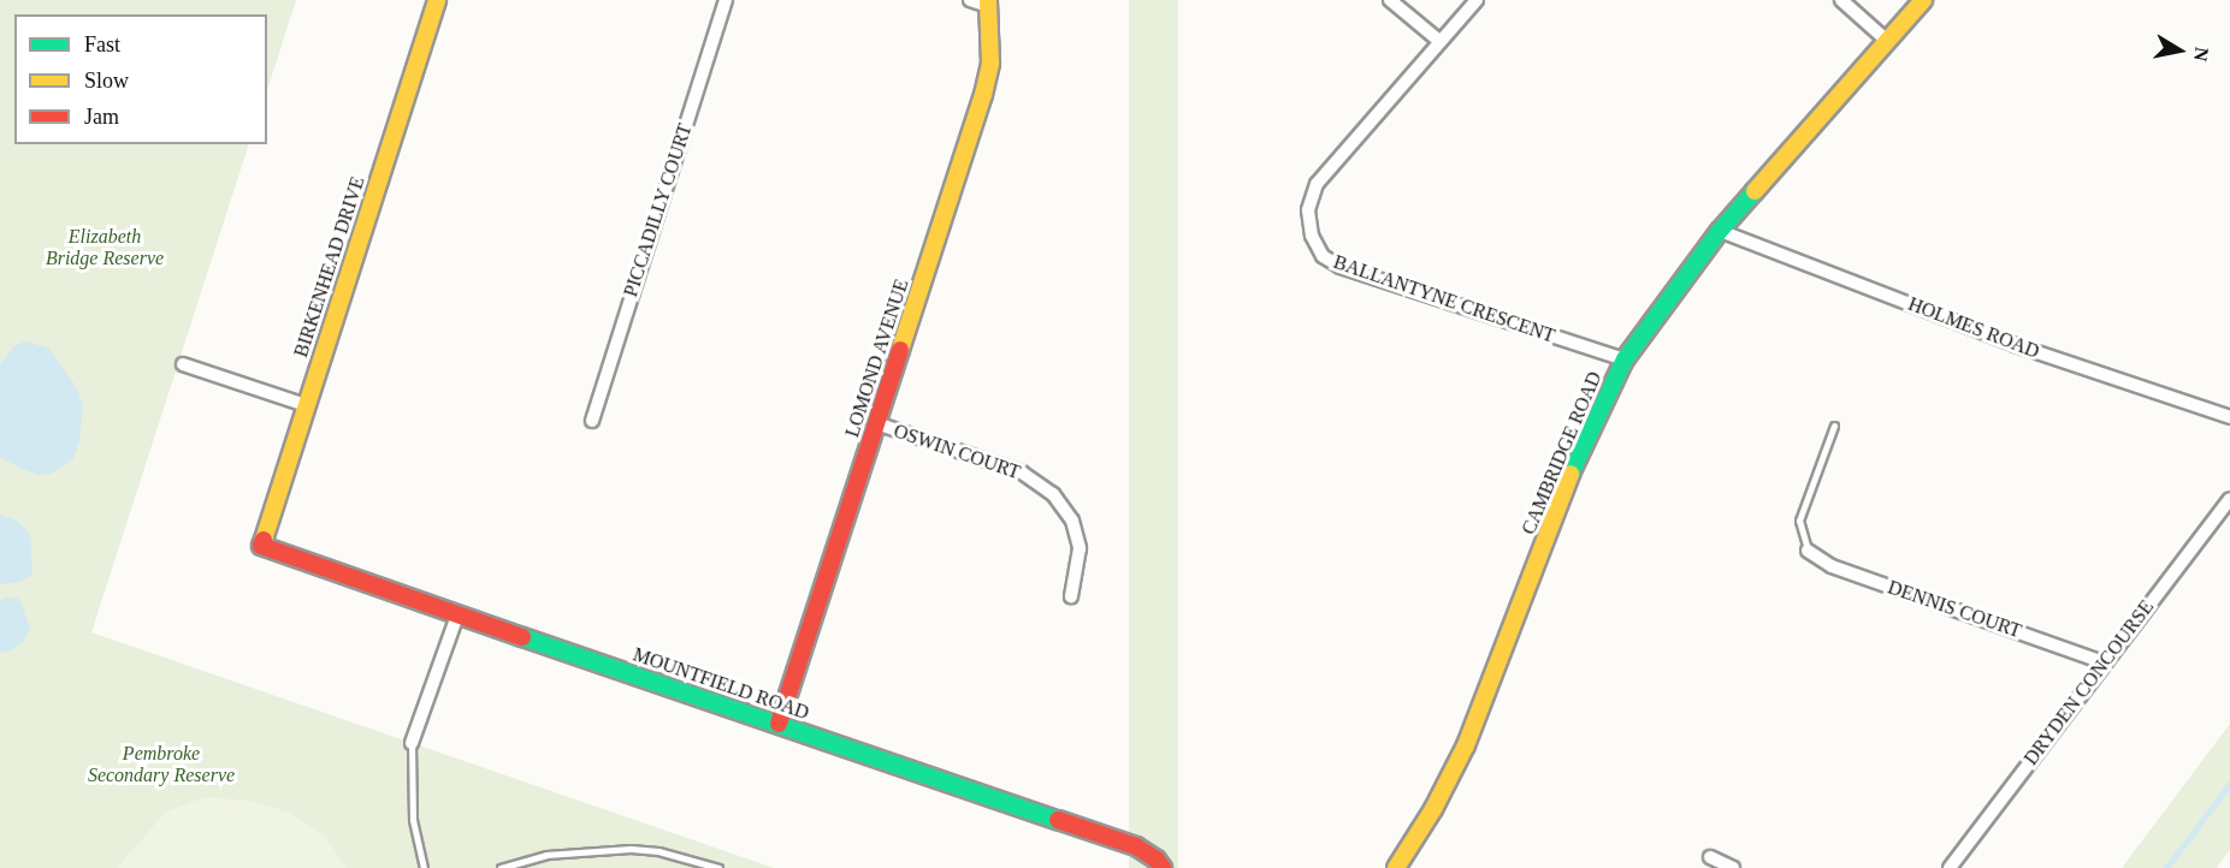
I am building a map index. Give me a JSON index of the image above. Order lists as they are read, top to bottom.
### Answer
{
  "streets": {
    "street": [
      "PICCADILLY COURT",
      "BIRKENHEAD DRIVE",
      "BALLANTYNE CRESCENT",
      "HOLMES ROAD",
      "LOMOND AVENUE",
      "OSWIN COURT",
      "CAMBRIDGE ROAD",
      "DENNIS COURT",
      "DRYDEN CONCOURSE",
      "MOUNTFIELD ROAD"
    ]
  },
  "crossings": [
    ["BIRKENHEAD DRIVE", "MOUNTFIELD ROAD"],
    ["BALLANTYNE CRESCENT", "CAMBRIDGE ROAD"],
    ["HOLMES ROAD", "CAMBRIDGE ROAD"],
    ["LOMOND AVENUE", "OSWIN COURT"],
    ["LOMOND AVENUE", "MOUNTFIELD ROAD"],
    ["DENNIS COURT", "DRYDEN CONCOURSE"]
  ],
  "parks": ["Elizabeth Bridge Reserve", "Pembroke Secondary Reserve"],
  "legend": ["Fast", "Slow", "Jam"],
  "north": "right"
}
